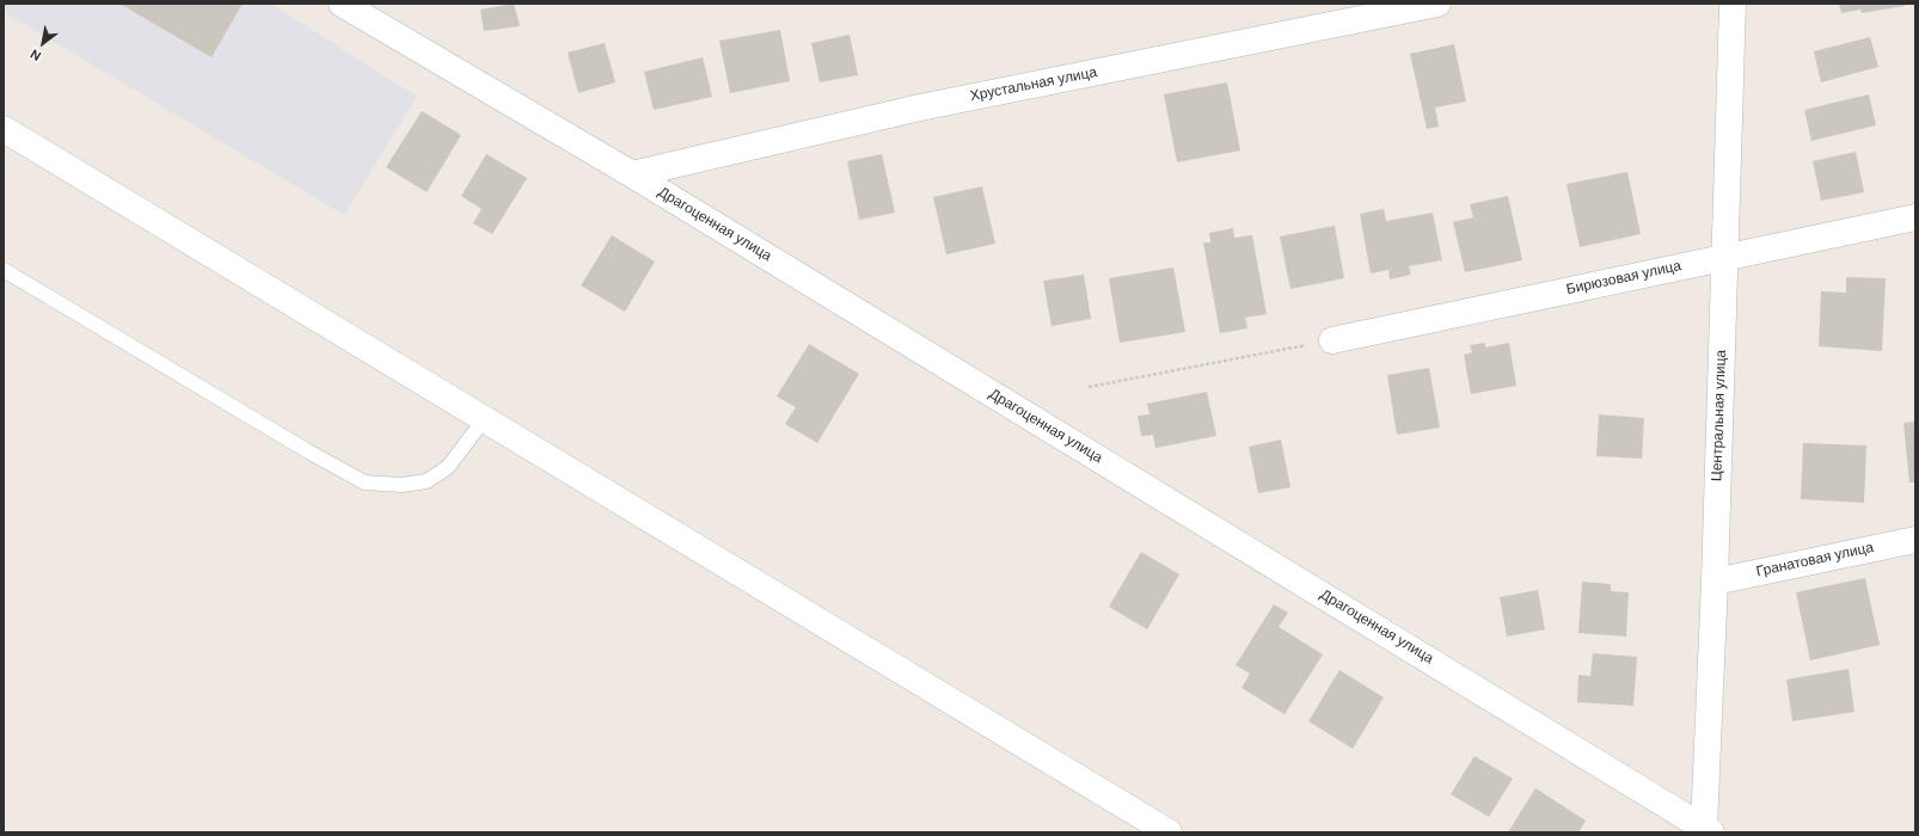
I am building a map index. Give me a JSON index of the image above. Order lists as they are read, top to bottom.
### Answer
{
  "streets": {
    "street": [
      "Хрустальная улица",
      "Драгоценная улица",
      "Бирюзовая улица",
      "Центральная улица",
      "Гранатовая улица"
    ]
  },
  "crossings": [
    ["Хрустальная улица", "Драгоценная улица"],
    ["Драгоценная улица", "Центральная улица"],
    ["Бирюзовая улица", "Центральная улица"],
    ["Центральная улица", "Гранатовая улица"]
  ],
  "north": "bottom left"
}
